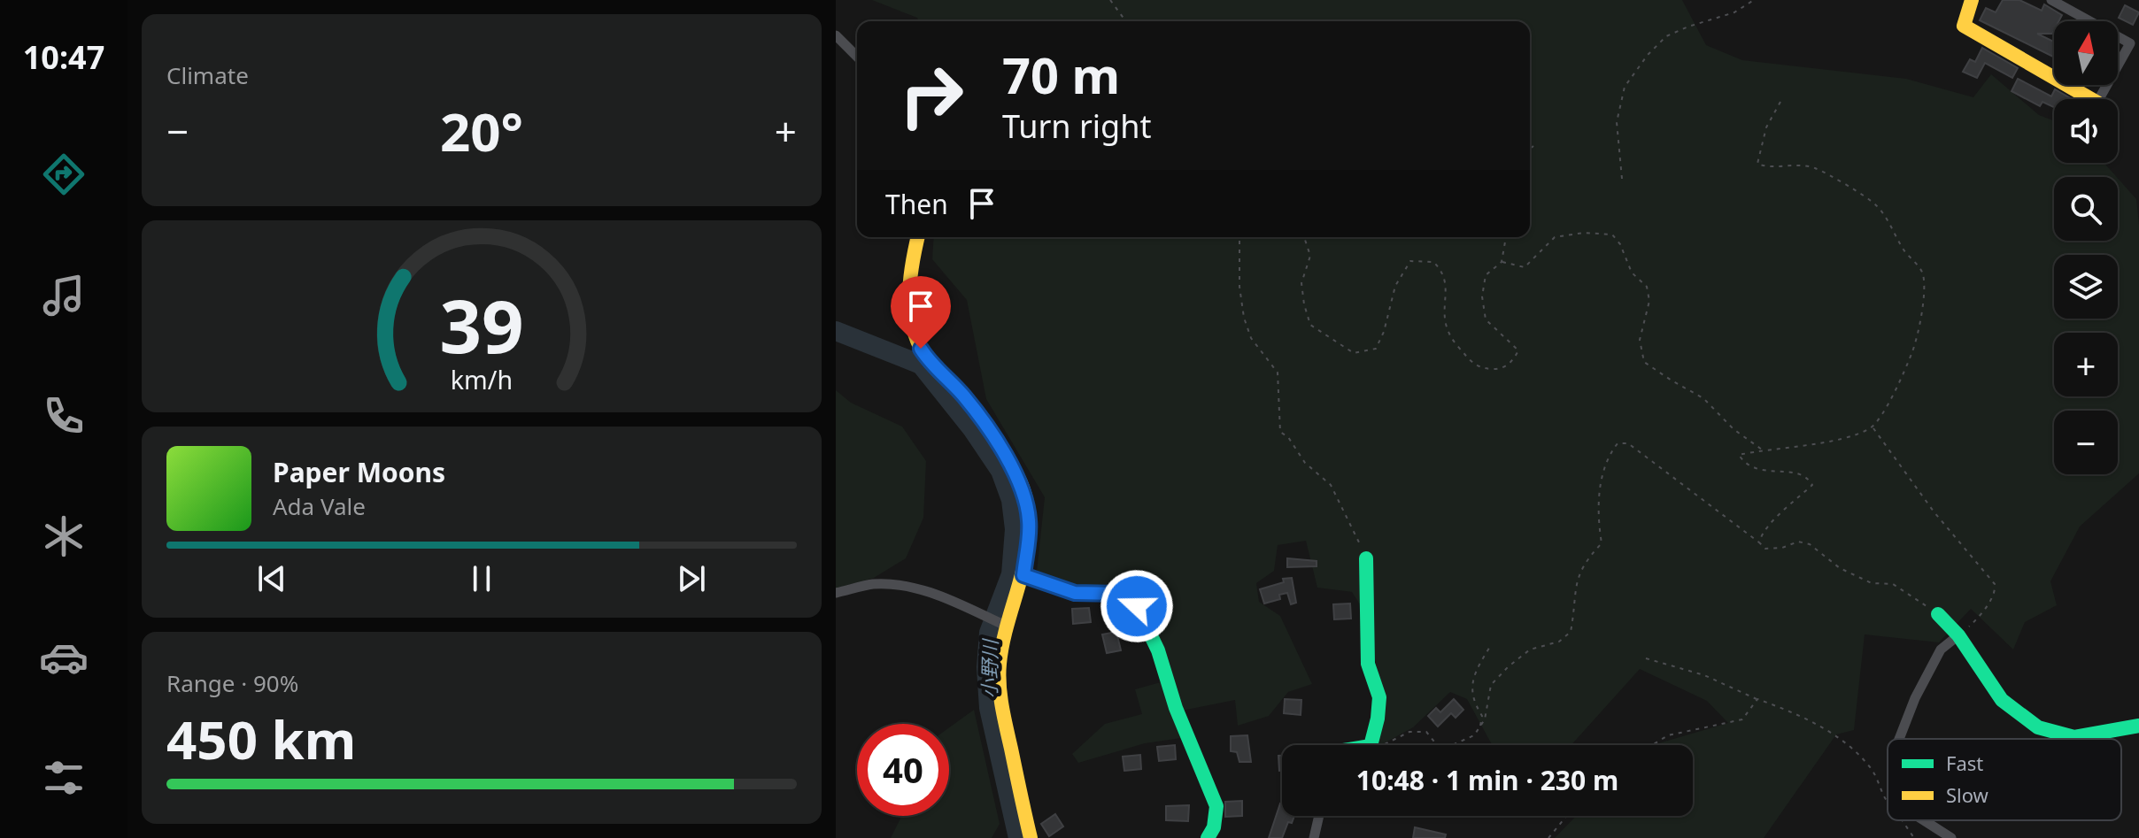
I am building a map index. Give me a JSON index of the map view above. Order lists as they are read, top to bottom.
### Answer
{
  "water": ["小野川"],
  "legend": ["Fast", "Slow"],
  "north": "top",
  "page": {
    "tabs": "10:47",
    "tile": [
      "Climate",
      ["Range · 90%", "450 km"]
    ],
    "map_buttons": ["+", "−"],
    "turn": ["70 m", "Turn right"],
    "heat": ["−", "20°", "+"],
    "then": "Then",
    "song": ["Paper Moons", "Ada Vale"],
    "limit": "40",
    "trip": "10:48 · 1 min · 230 m",
    "gauge": ["39", "km/h"]
  }
}
